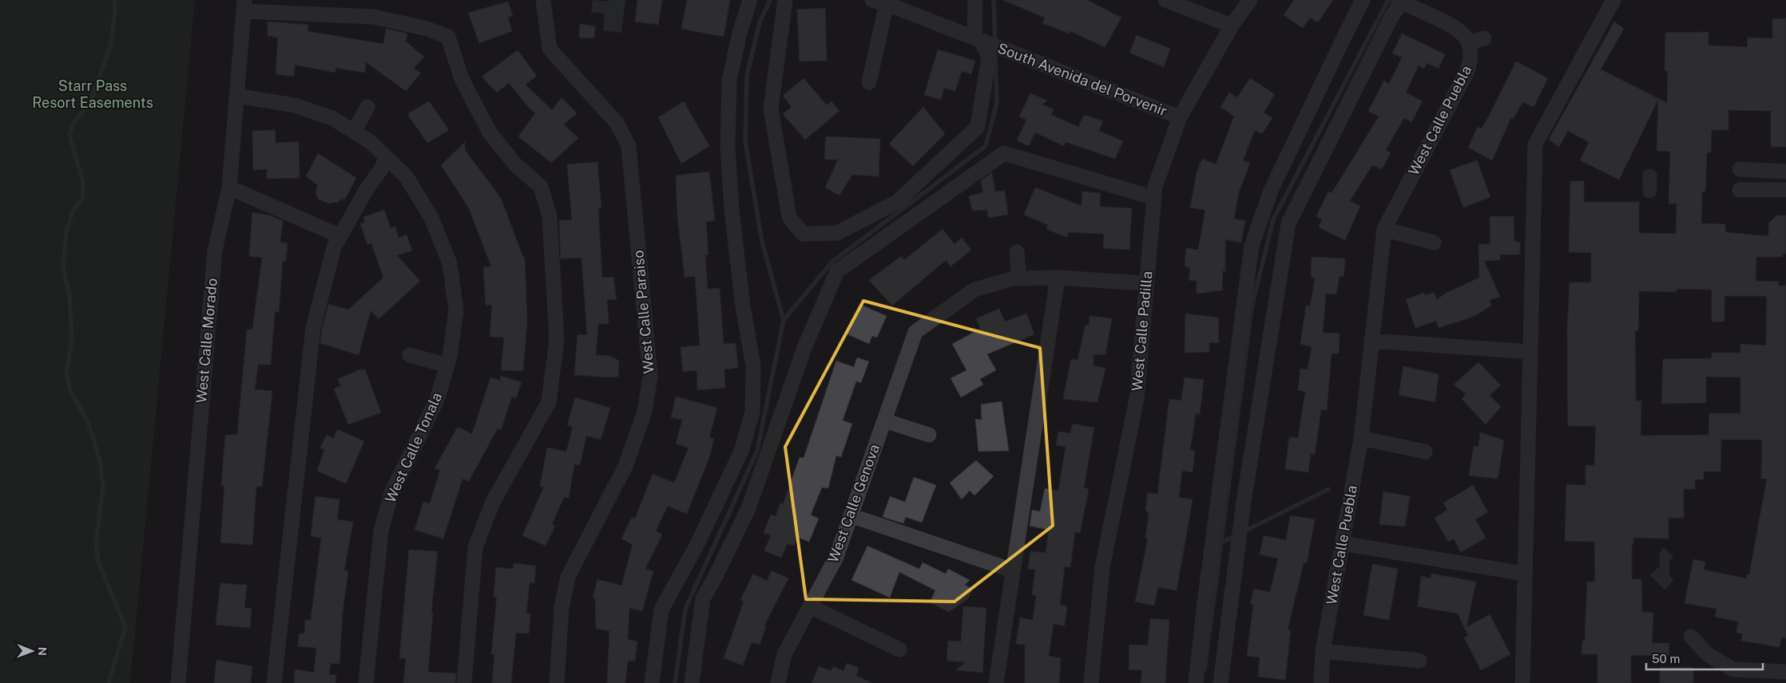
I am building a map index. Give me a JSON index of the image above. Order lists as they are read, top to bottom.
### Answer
{
  "streets": {
    "street": [
      "South Avenida del Porvenir",
      "West Calle Puebla",
      "West Calle Paraiso",
      "West Calle Padilla",
      "West Calle Morado",
      "West Calle Tonala",
      "West Calle Genova"
    ]
  },
  "crossings": [
    ["South Avenida del Porvenir", "West Calle Padilla"],
    ["West Calle Padilla", "West Calle Genova"],
    ["West Calle Morado", "West Calle Tonala"]
  ],
  "parks": ["Starr Pass Resort Easements"],
  "scale_bar": "50 m",
  "north": "right"
}
